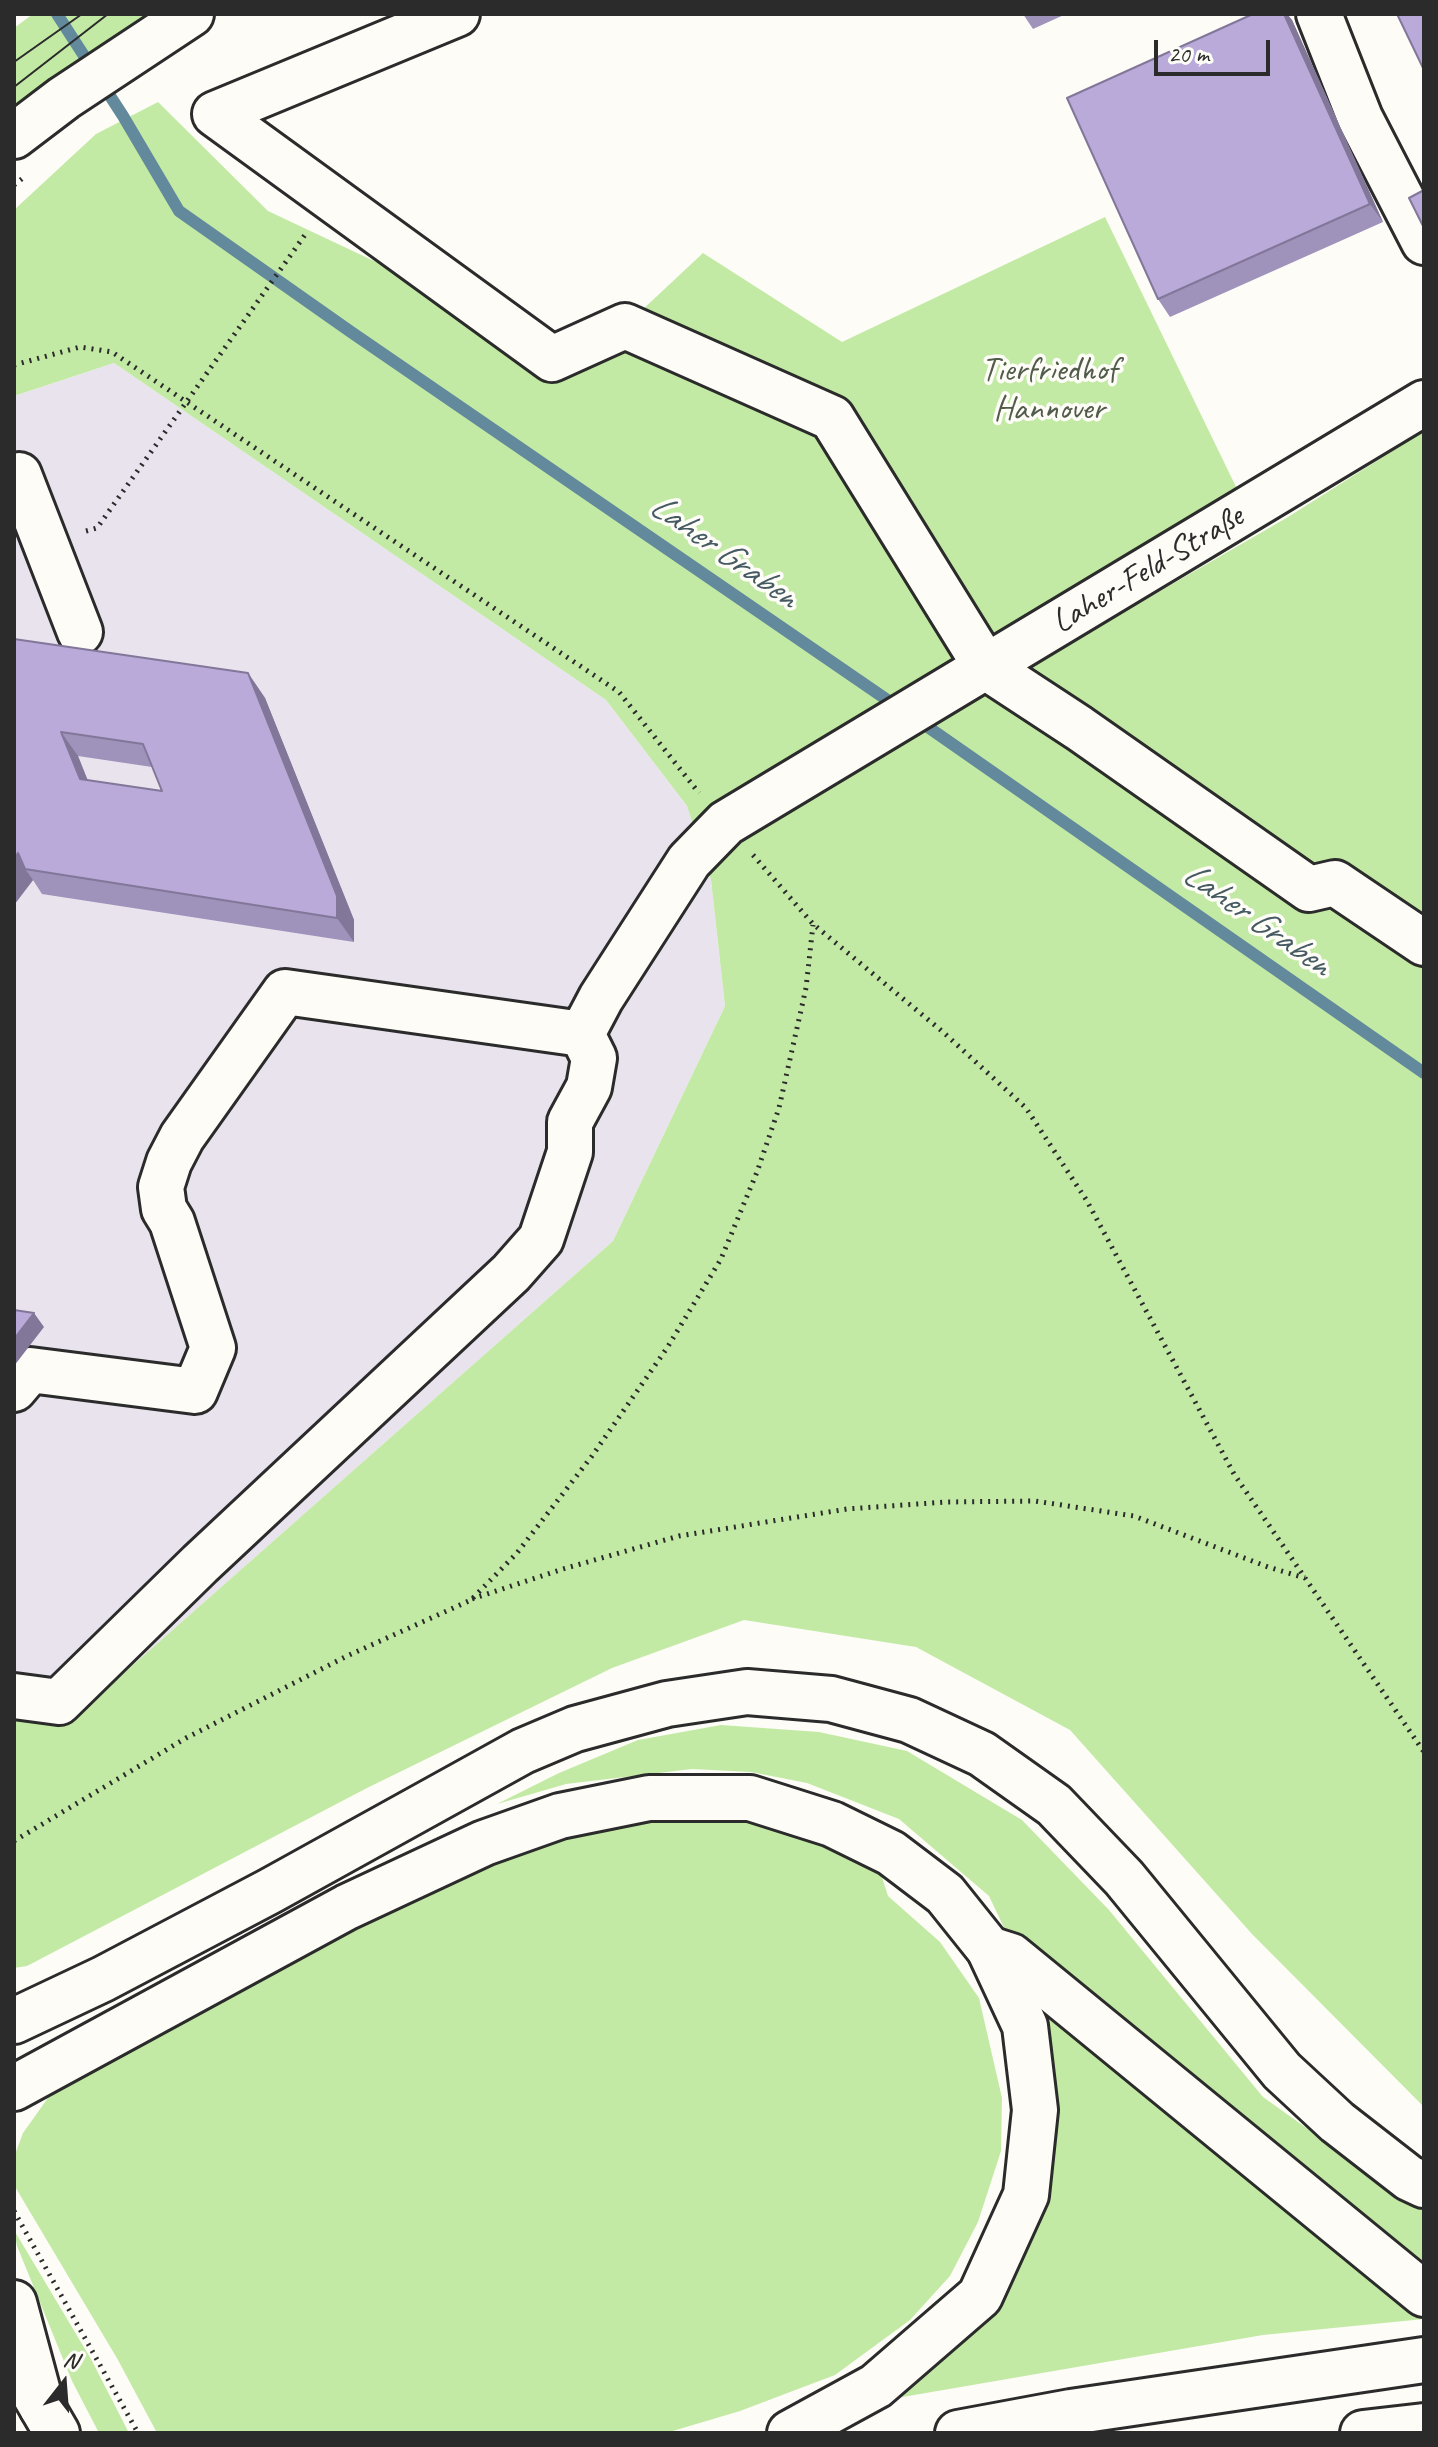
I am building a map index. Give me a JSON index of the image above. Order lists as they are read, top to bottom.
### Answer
{
  "streets": {
    "main road": ["Laher-Feld-Straße"]
  },
  "water": ["Laher Graben"],
  "parks": ["Tierfriedhof Hannover"],
  "scale_bar": "20 m",
  "north": "top"
}
